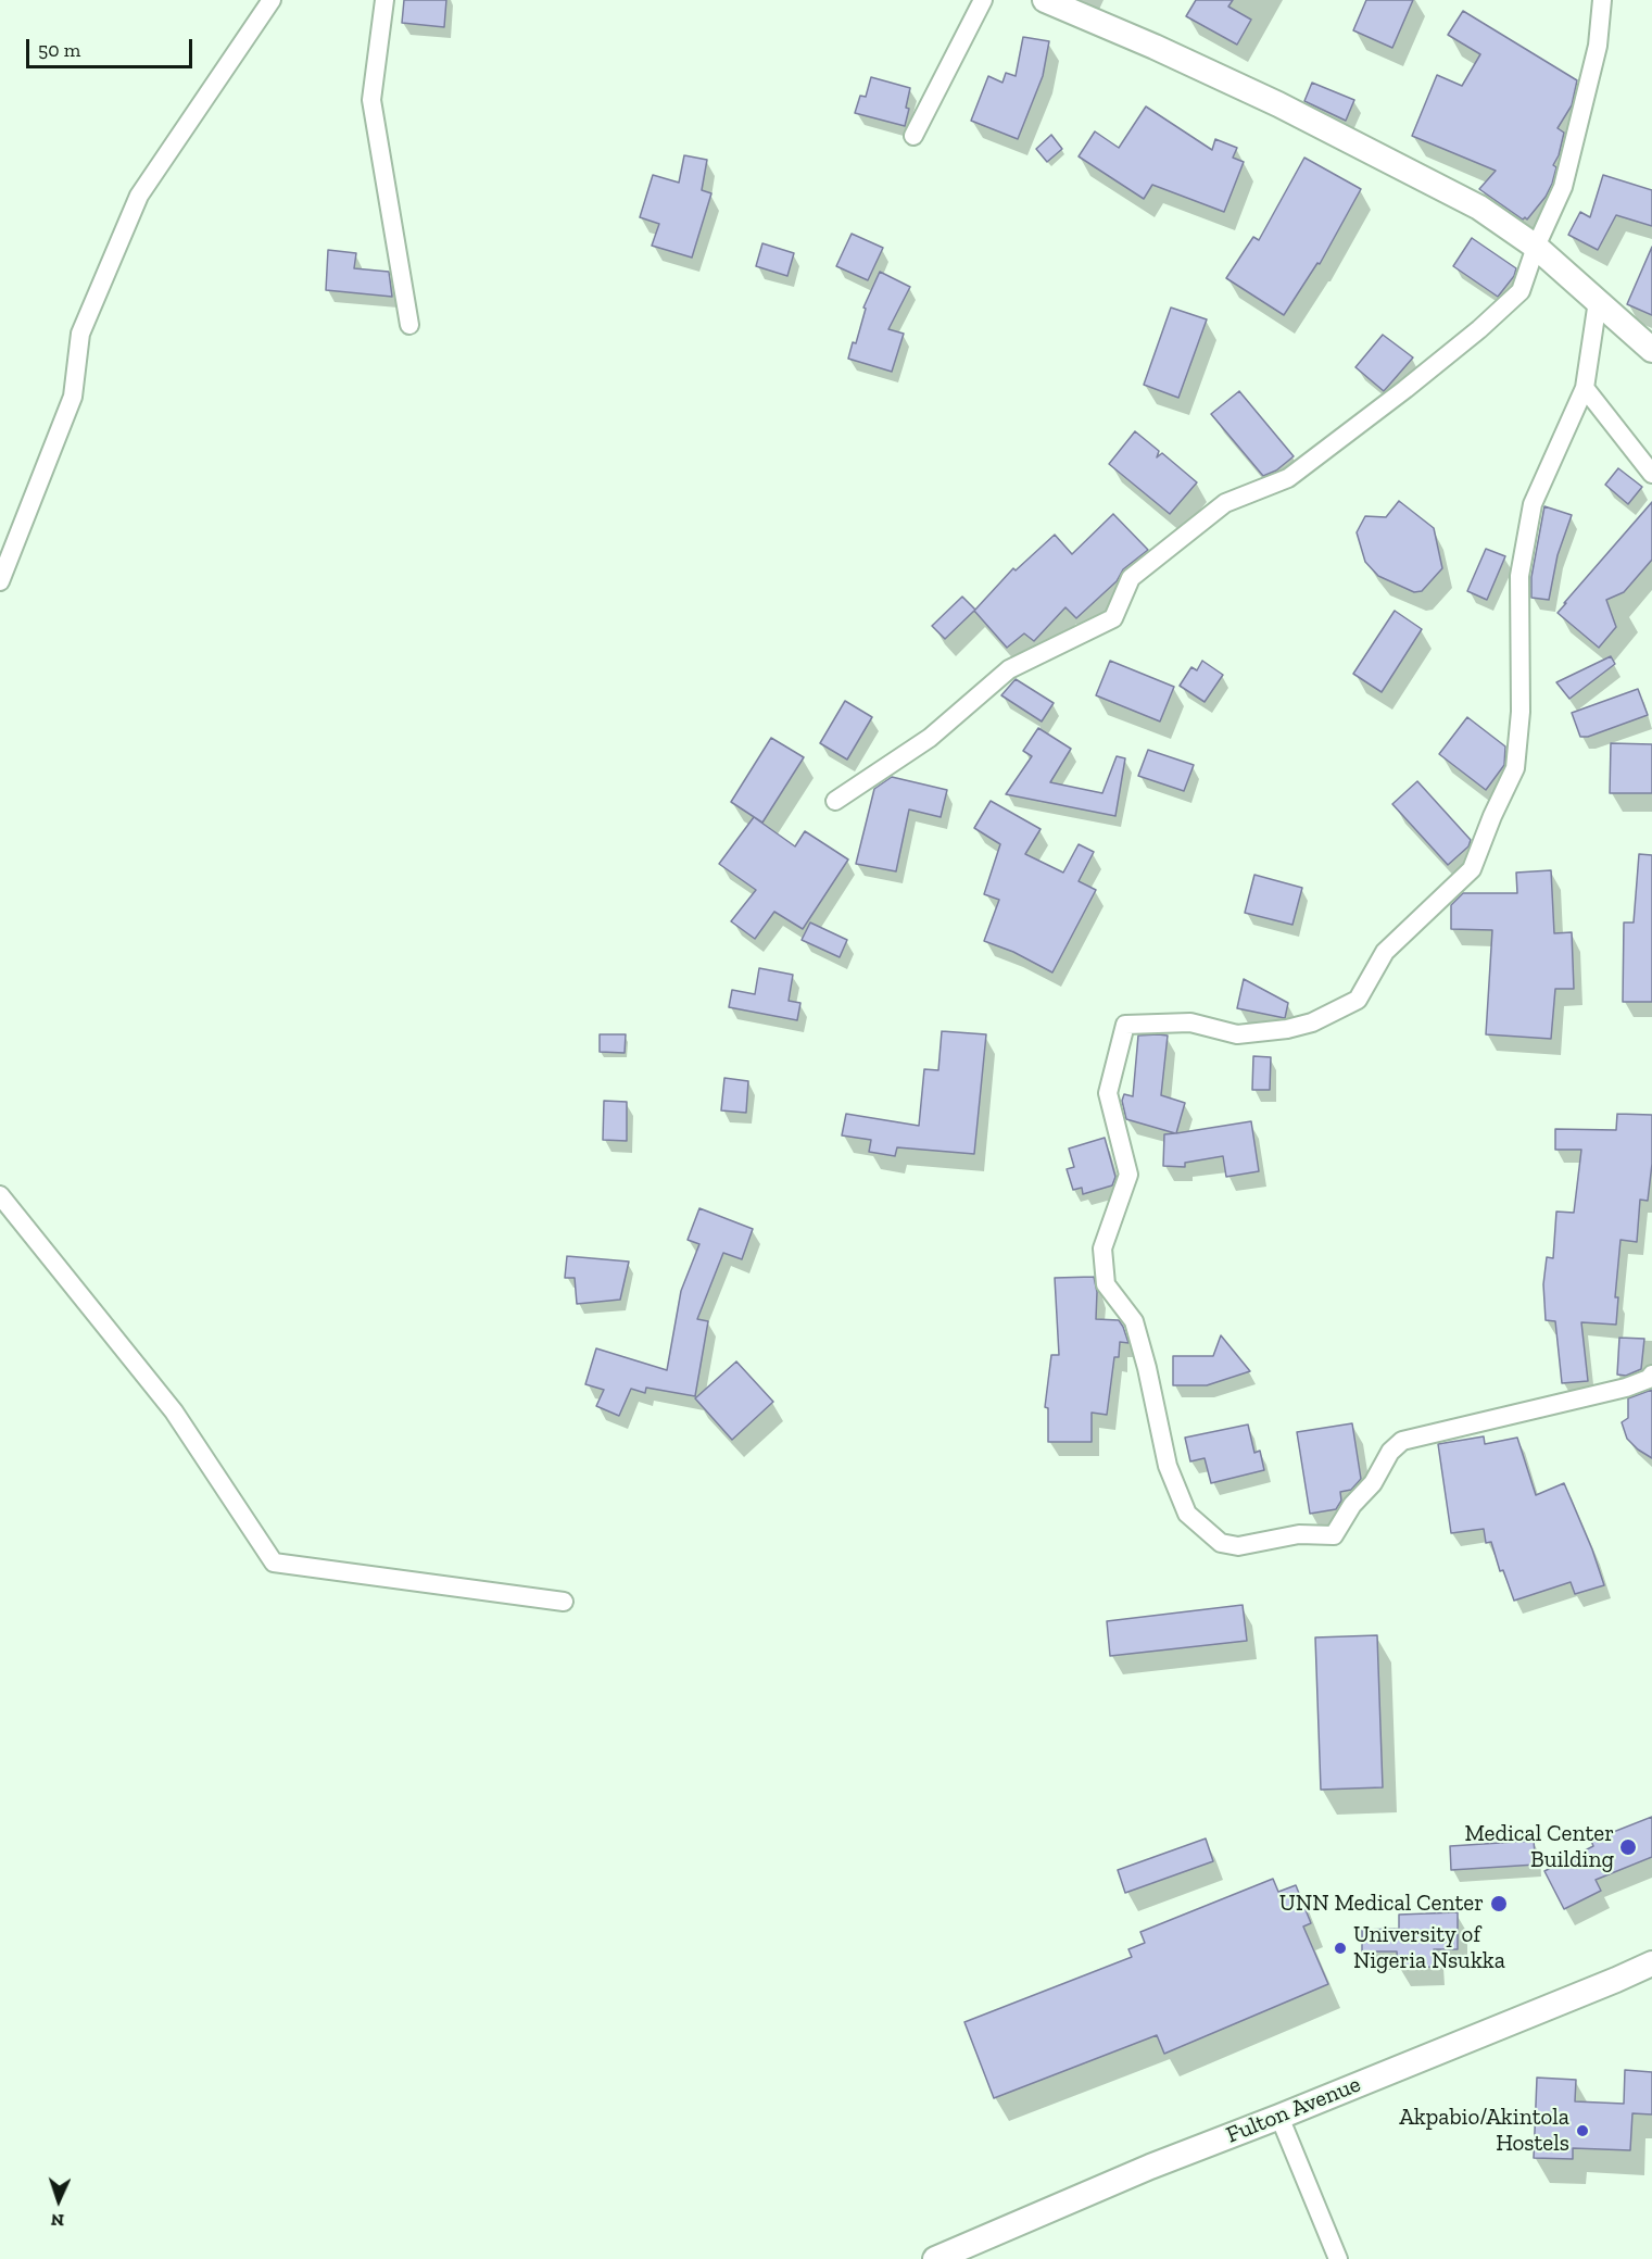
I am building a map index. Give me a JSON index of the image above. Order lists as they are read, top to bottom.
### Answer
{
  "streets": {
    "street": ["Fulton Avenue"]
  },
  "places": [
    "Medical Center Building",
    "UNN Medical Center",
    "University of Nigeria Nsukka",
    "Akpabio/Akintola Hostels"
  ],
  "scale_bar": "50 m",
  "north": "bottom"
}
